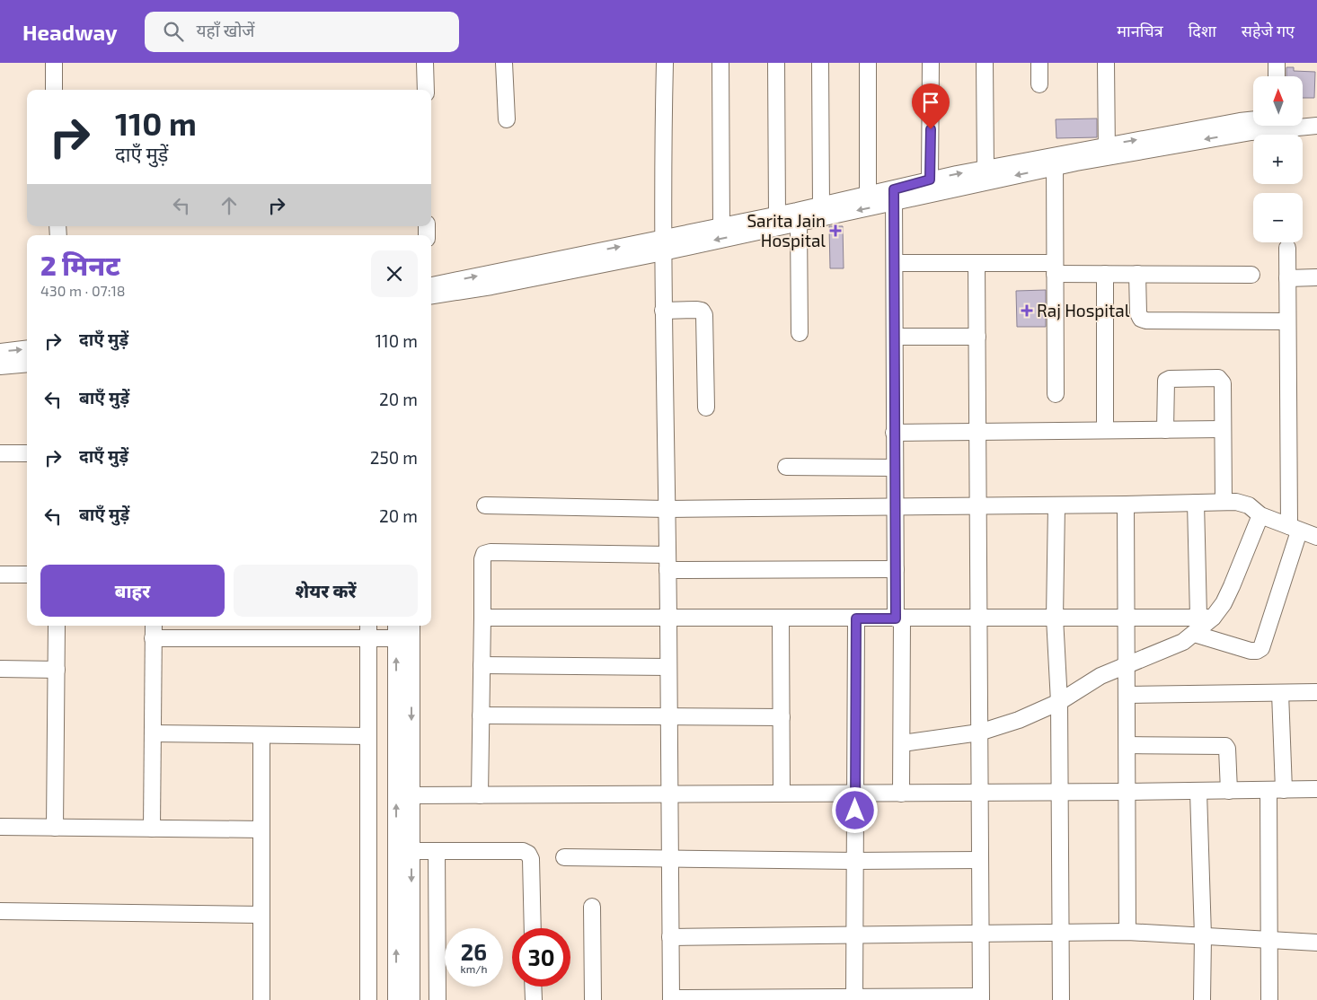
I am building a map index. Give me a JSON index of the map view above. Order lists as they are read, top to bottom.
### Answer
{
  "places": {
    "health": ["Sarita Jain Hospital", "Raj Hospital"]
  },
  "north": "top",
  "page": {
    "header": "Headway",
    "search": "यहाँ खोजें",
    "nav": ["मानचित्र", "दिशा", "सहेजे गए"],
    "map_buttons": ["+", "−"],
    "turn": ["110 m", "दाएँ मुड़ें"],
    "heading": ["2 मिनट", "430 m · 07:18"],
    "list": [
      {
        "name": "दाएँ मुड़ें",
        "value": "110 m"
      },
      {
        "name": "बाएँ मुड़ें",
        "value": "20 m"
      },
      {
        "name": "दाएँ मुड़ें",
        "value": "250 m"
      },
      {
        "name": "बाएँ मुड़ें",
        "value": "20 m"
      }
    ],
    "buttons": ["बाहर", "शेयर करें"],
    "speed": "26 km/h",
    "limit": "30"
  }
}
